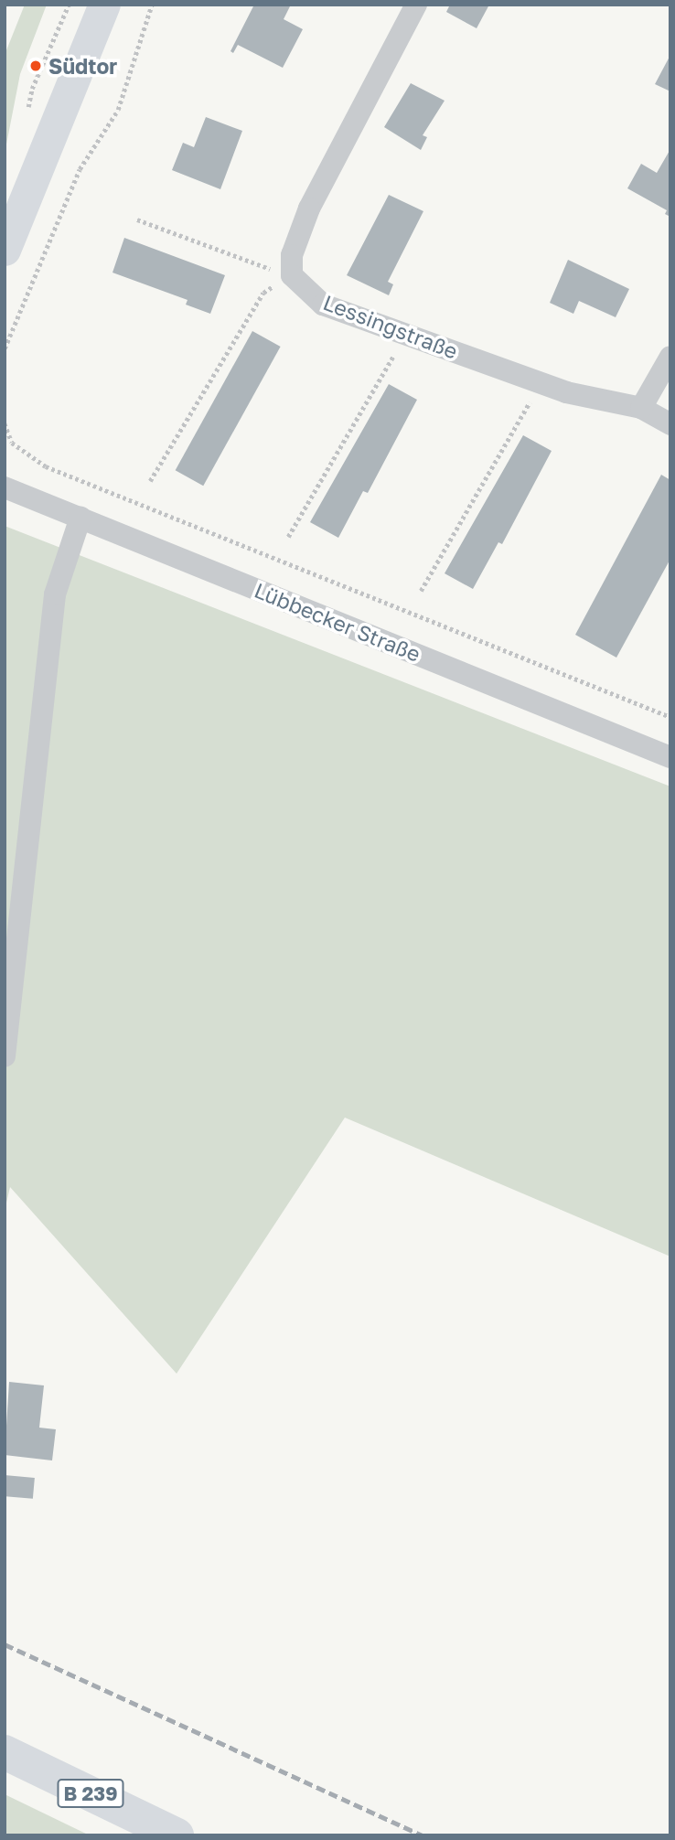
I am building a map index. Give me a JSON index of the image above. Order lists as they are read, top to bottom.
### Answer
{
  "streets": {
    "main road": ["B 239"],
    "street": ["Lessingstraße", "Lübbecker Straße"]
  },
  "places": ["Südtor"]
}
